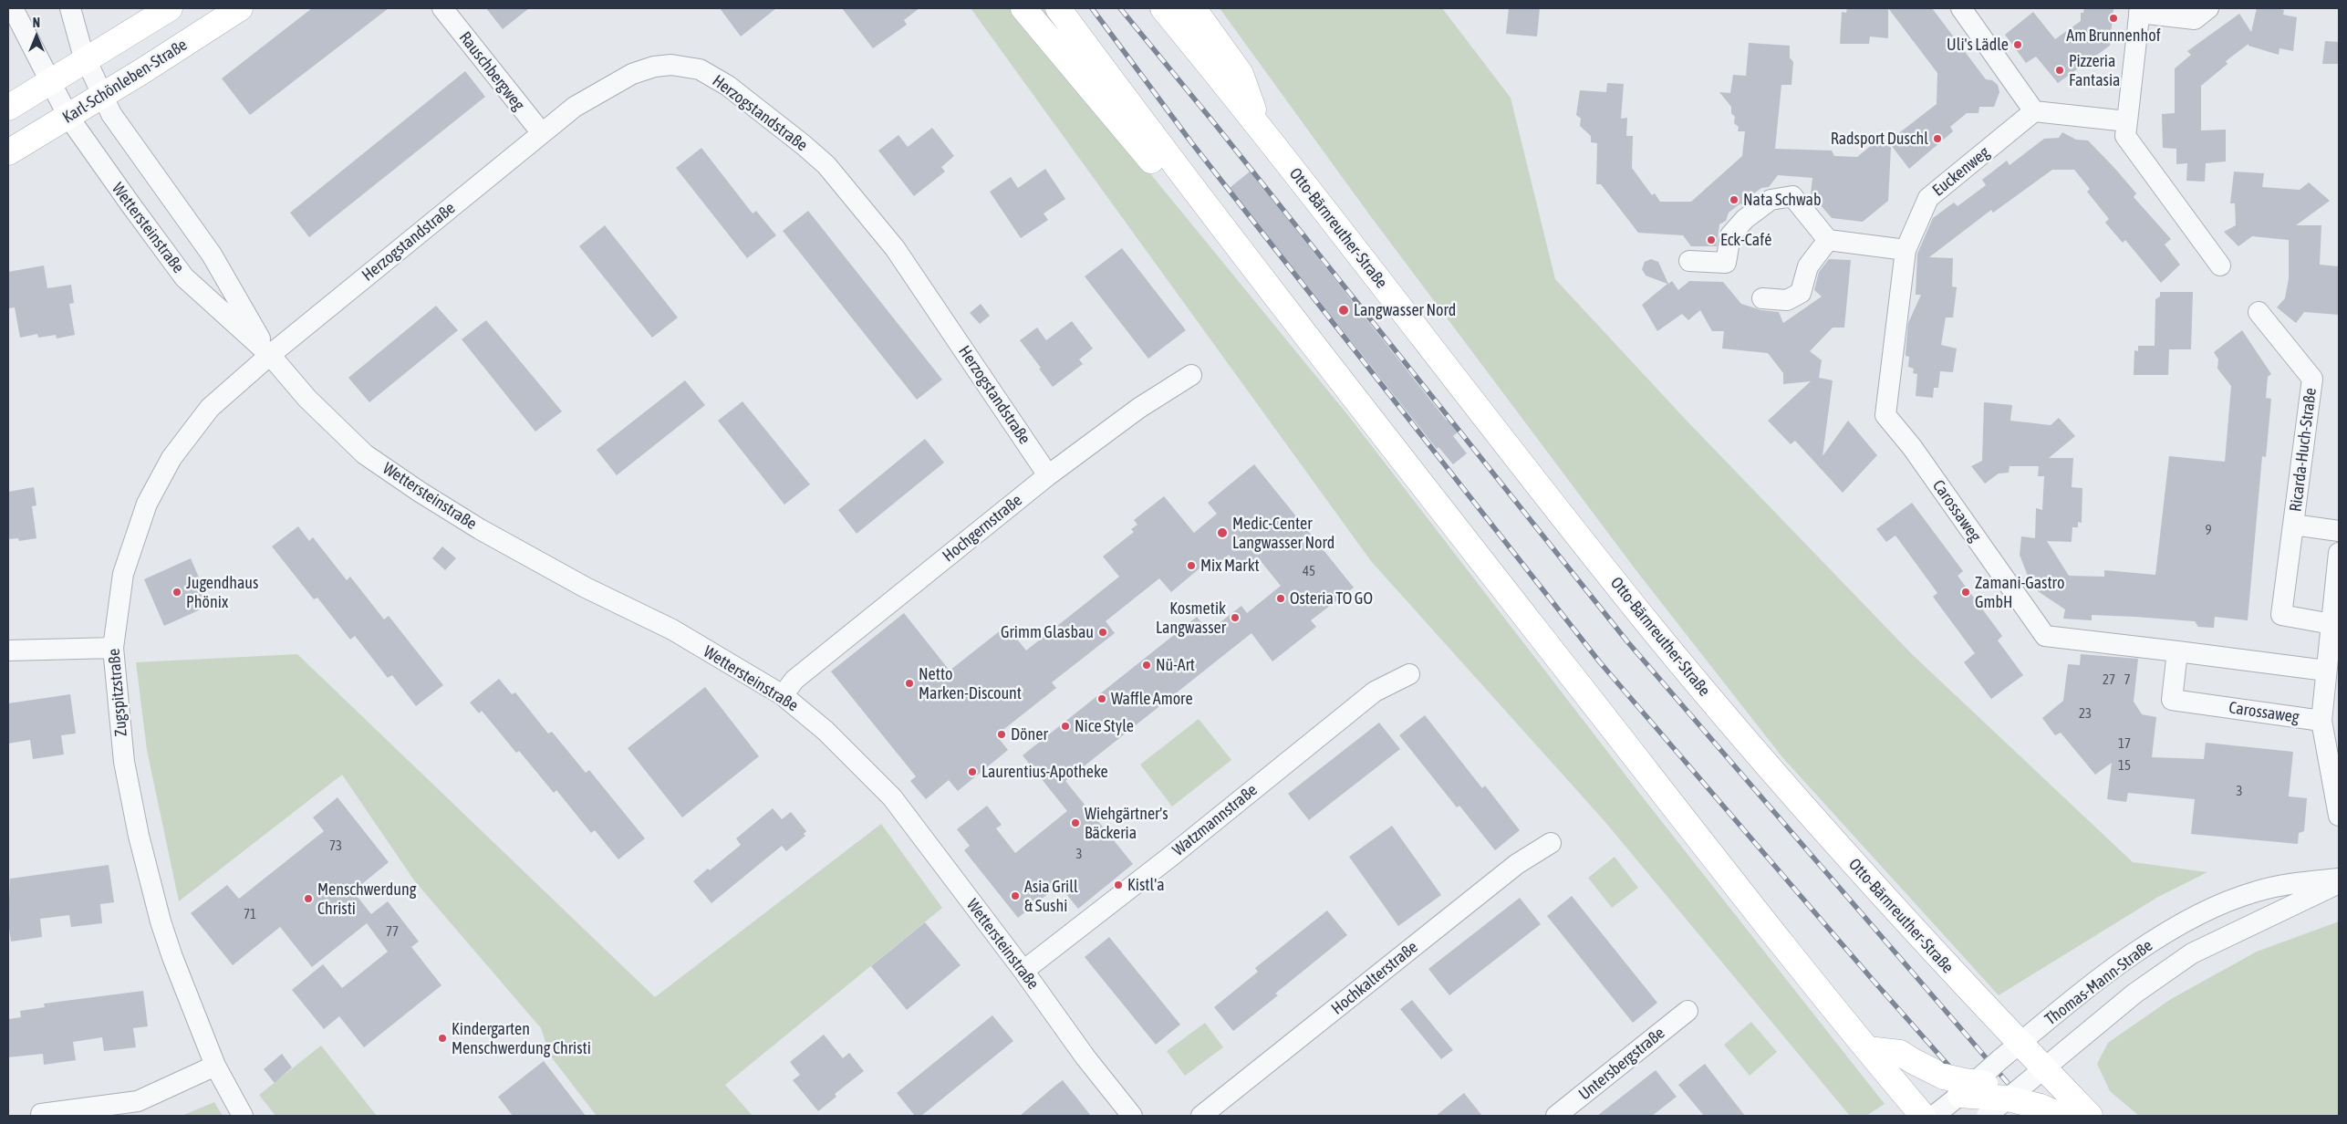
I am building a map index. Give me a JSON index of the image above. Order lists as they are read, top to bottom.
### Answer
{
  "streets": {
    "main road": ["Karl-Schönleben-Straße", "Otto-Bärnreuther-Straße"],
    "street": [
      "Rauschbergweg",
      "Herzogstandstraße",
      "Euckenweg",
      "Wettersteinstraße",
      "Ricarda-Huch-Straße",
      "Carossaweg",
      "Hochgernstraße",
      "Zugspitzstraße",
      "Watzmannstraße",
      "Hochkalterstraße",
      "Thomas-Mann-Straße",
      "Untersbergstraße"
    ]
  },
  "crossings": [
    ["Rauschbergweg", "Herzogstandstraße"],
    ["Karl-Schönleben-Straße", "Wettersteinstraße"],
    ["Herzogstandstraße", "Wettersteinstraße"],
    ["Herzogstandstraße", "Hochgernstraße"],
    ["Herzogstandstraße", "Zugspitzstraße"],
    ["Euckenweg", "Carossaweg"],
    ["Wettersteinstraße", "Hochgernstraße"],
    ["Wettersteinstraße", "Zugspitzstraße"],
    ["Wettersteinstraße", "Watzmannstraße"],
    ["Otto-Bärnreuther-Straße", "Thomas-Mann-Straße"]
  ],
  "places": [
    "Am Brunnenhof",
    "Uli's Lädle",
    "Pizzeria Fantasia",
    "Radsport Duschl",
    "Nata Schwab",
    "Eck-Café",
    "Langwasser Nord",
    "Medic-Center Langwasser Nord",
    "Mix Markt",
    "Jugendhaus Phönix",
    "Zamani-Gastro GmbH",
    "Osteria TO GO",
    "Kosmetik Langwasser",
    "Grimm Glasbau",
    "Nü-Art",
    "Netto Marken-Discount",
    "Waffle Amore",
    "Nice Style",
    "Döner",
    "Laurentius-Apotheke",
    "Wiehgärtner's Bäckeria",
    "Kistl'a",
    "Asia Grill & Sushi",
    "Menschwerdung Christi",
    "Kindergarten Menschwerdung Christi"
  ],
  "house_numbers": [
    "9",
    "45",
    "27",
    "7",
    "23",
    "17",
    "15",
    "3",
    "73",
    "3",
    "71",
    "77"
  ],
  "north": "top"
}
